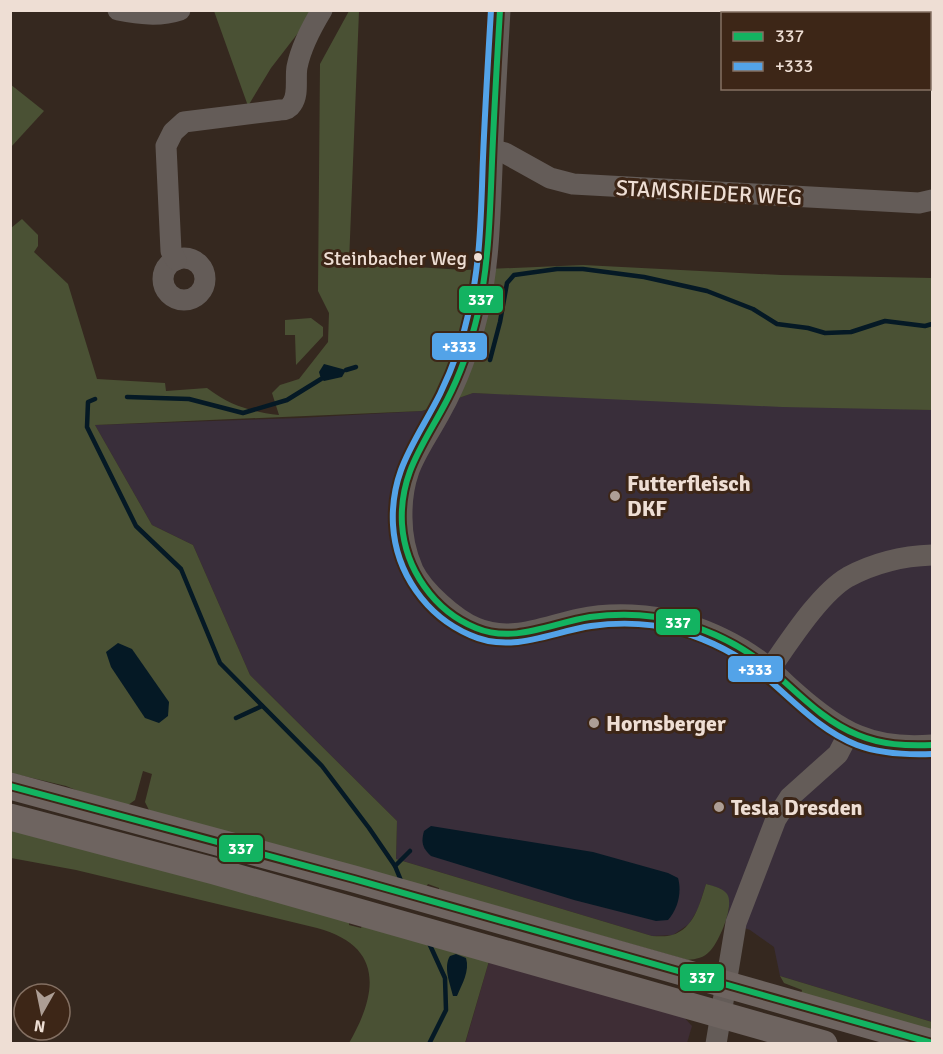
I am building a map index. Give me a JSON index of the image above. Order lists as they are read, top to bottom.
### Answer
{
  "streets": {
    "street": ["STAMSRIEDER WEG"]
  },
  "places": [
    "Steinbacher Weg",
    "Futterfleisch DKF",
    "Hornsberger",
    "Tesla Dresden"
  ],
  "lines": ["transit line 337", "transit line +333"],
  "legend": ["337", "+333"],
  "north": "bottom"
}
